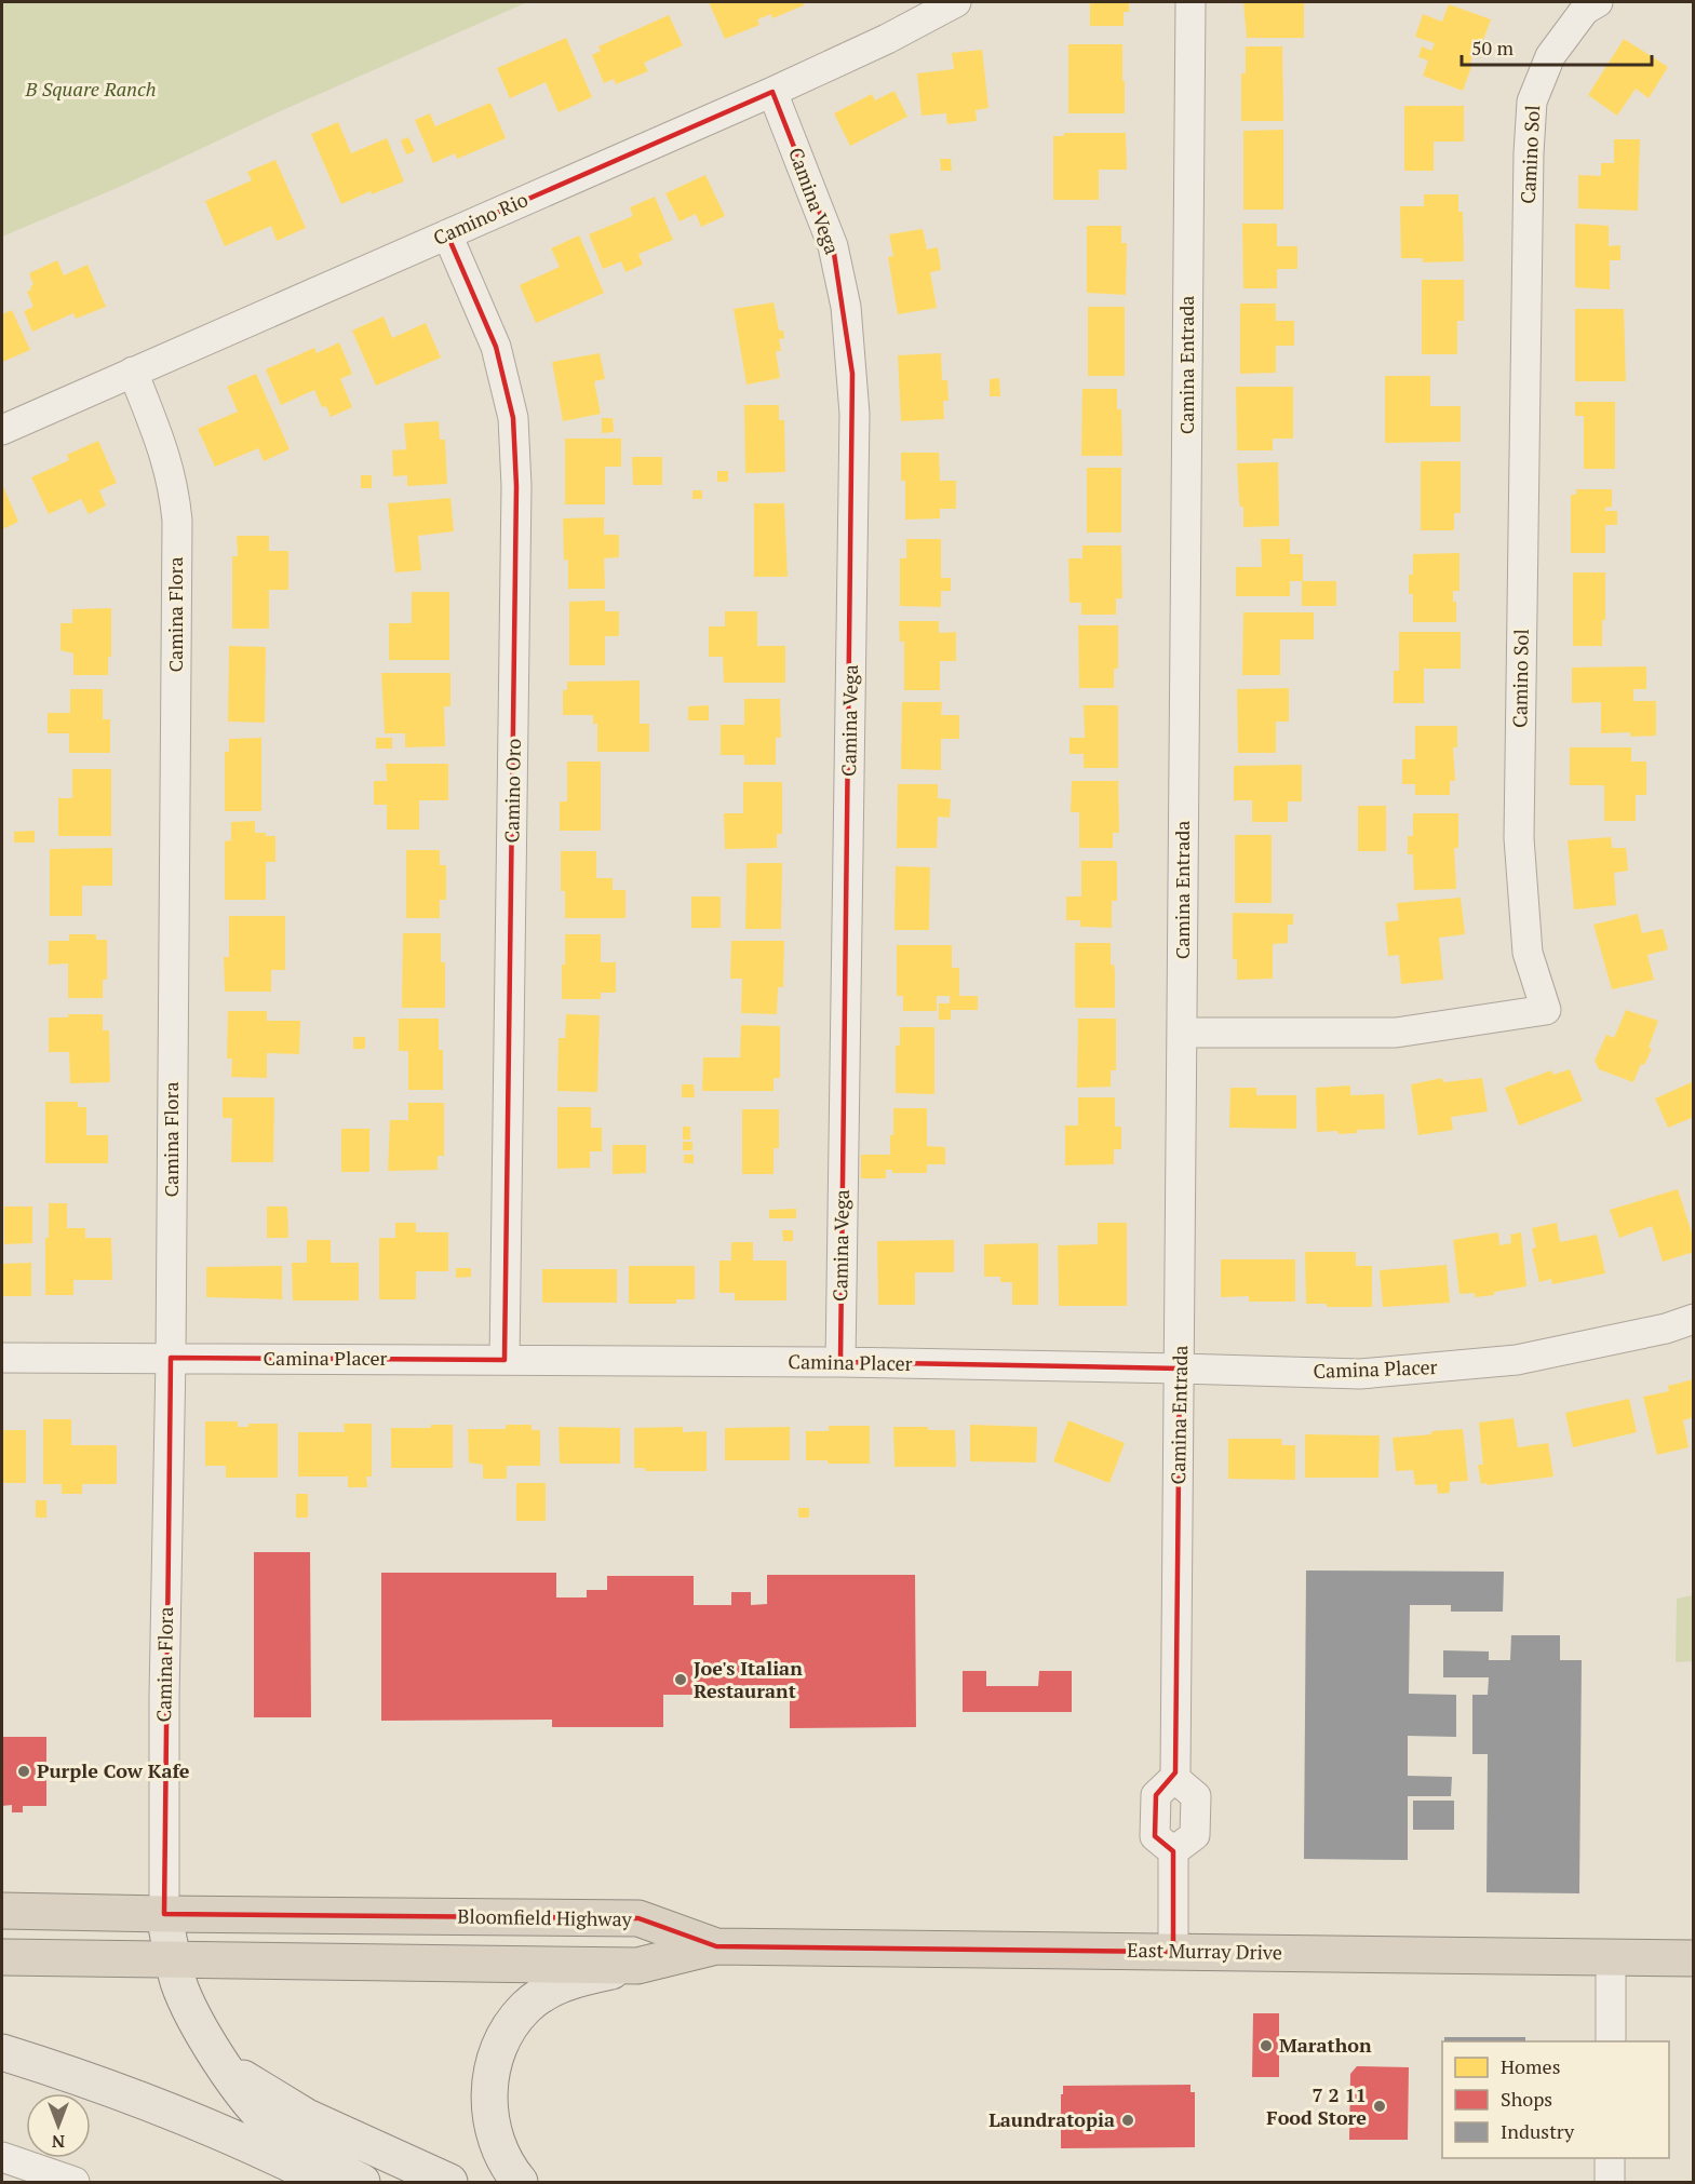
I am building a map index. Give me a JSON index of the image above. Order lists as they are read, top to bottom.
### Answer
{
  "streets": {
    "highway": ["Bloomfield Highway", "East Murray Drive"],
    "street": [
      "Camino Sol",
      "Camina Vega",
      "Camino Rio",
      "Camina Entrada",
      "Camina Flora",
      "Camino Oro",
      "Camina Placer"
    ]
  },
  "crossings": [
    ["Camino Sol", "Camina Entrada"],
    ["Camina Vega", "Camino Rio"],
    ["Camina Vega", "Camina Placer"],
    ["Camino Rio", "Camina Flora"],
    ["Camino Rio", "Camino Oro"],
    ["Camina Entrada", "Camina Placer"],
    ["Camina Flora", "Camina Placer"],
    ["Camina Flora", "Bloomfield Highway"],
    ["Camino Oro", "Camina Placer"],
    ["Bloomfield Highway", "East Murray Drive"]
  ],
  "parks": ["B Square Ranch"],
  "places": [
    "Joe's Italian Restaurant",
    "Purple Cow Kafe",
    "Marathon",
    "7 2 11 Food Store",
    "Laundratopia"
  ],
  "legend": ["Homes", "Shops", "Industry"],
  "scale_bar": "50 m",
  "north": "bottom"
}
